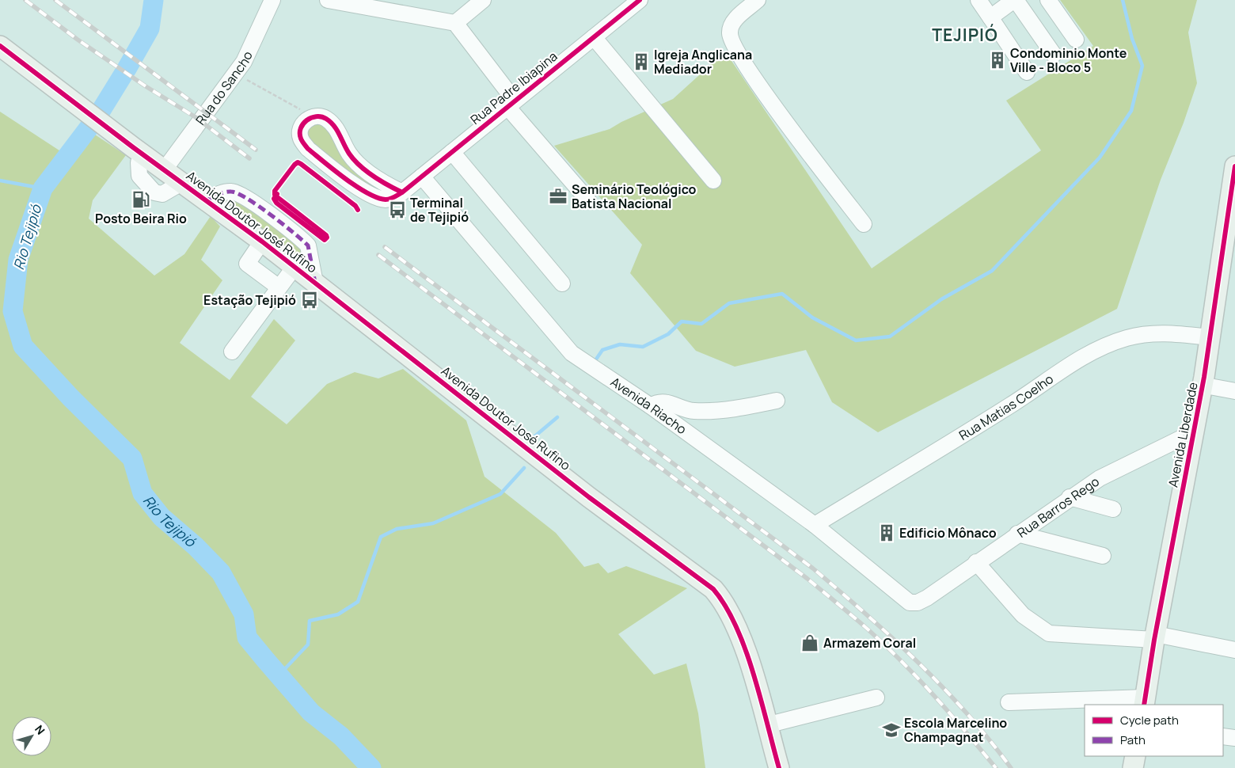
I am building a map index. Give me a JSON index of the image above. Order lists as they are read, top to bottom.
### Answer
{
  "streets": {
    "main road": ["Avenida Doutor José Rufino", "Avenida Liberdade"],
    "street": [
      "Rua do Sancho",
      "Rua Padre Ibiapina",
      "Avenida Riacho",
      "Rua Matias Coelho",
      "Rua Barros Rego"
    ]
  },
  "crossings": [
    ["Rua do Sancho", "Avenida Doutor José Rufino"],
    ["Rua Padre Ibiapina", "Avenida Riacho"],
    ["Avenida Riacho", "Rua Matias Coelho"],
    ["Avenida Riacho", "Rua Barros Rego"],
    ["Rua Matias Coelho", "Avenida Liberdade"],
    ["Avenida Liberdade", "Rua Barros Rego"]
  ],
  "districts": ["TEJIPIÓ"],
  "water": ["Rio Tejipió"],
  "places": {
    "building": ["Condominio Monte Ville - Bloco 5", "Igreja Anglicana Mediador", "Edificio Mônaco"],
    "office": ["Seminário Teológico Batista Nacional"],
    "fuel station": ["Posto Beira Rio"],
    "bus stop": ["Terminal de Tejipió", "Estação Tejipió"],
    "shop": ["Armazem Coral"],
    "school or university": ["Escola Marcelino Champagnat"]
  },
  "legend": ["Cycle path", "Path"],
  "north": "top right"
}
